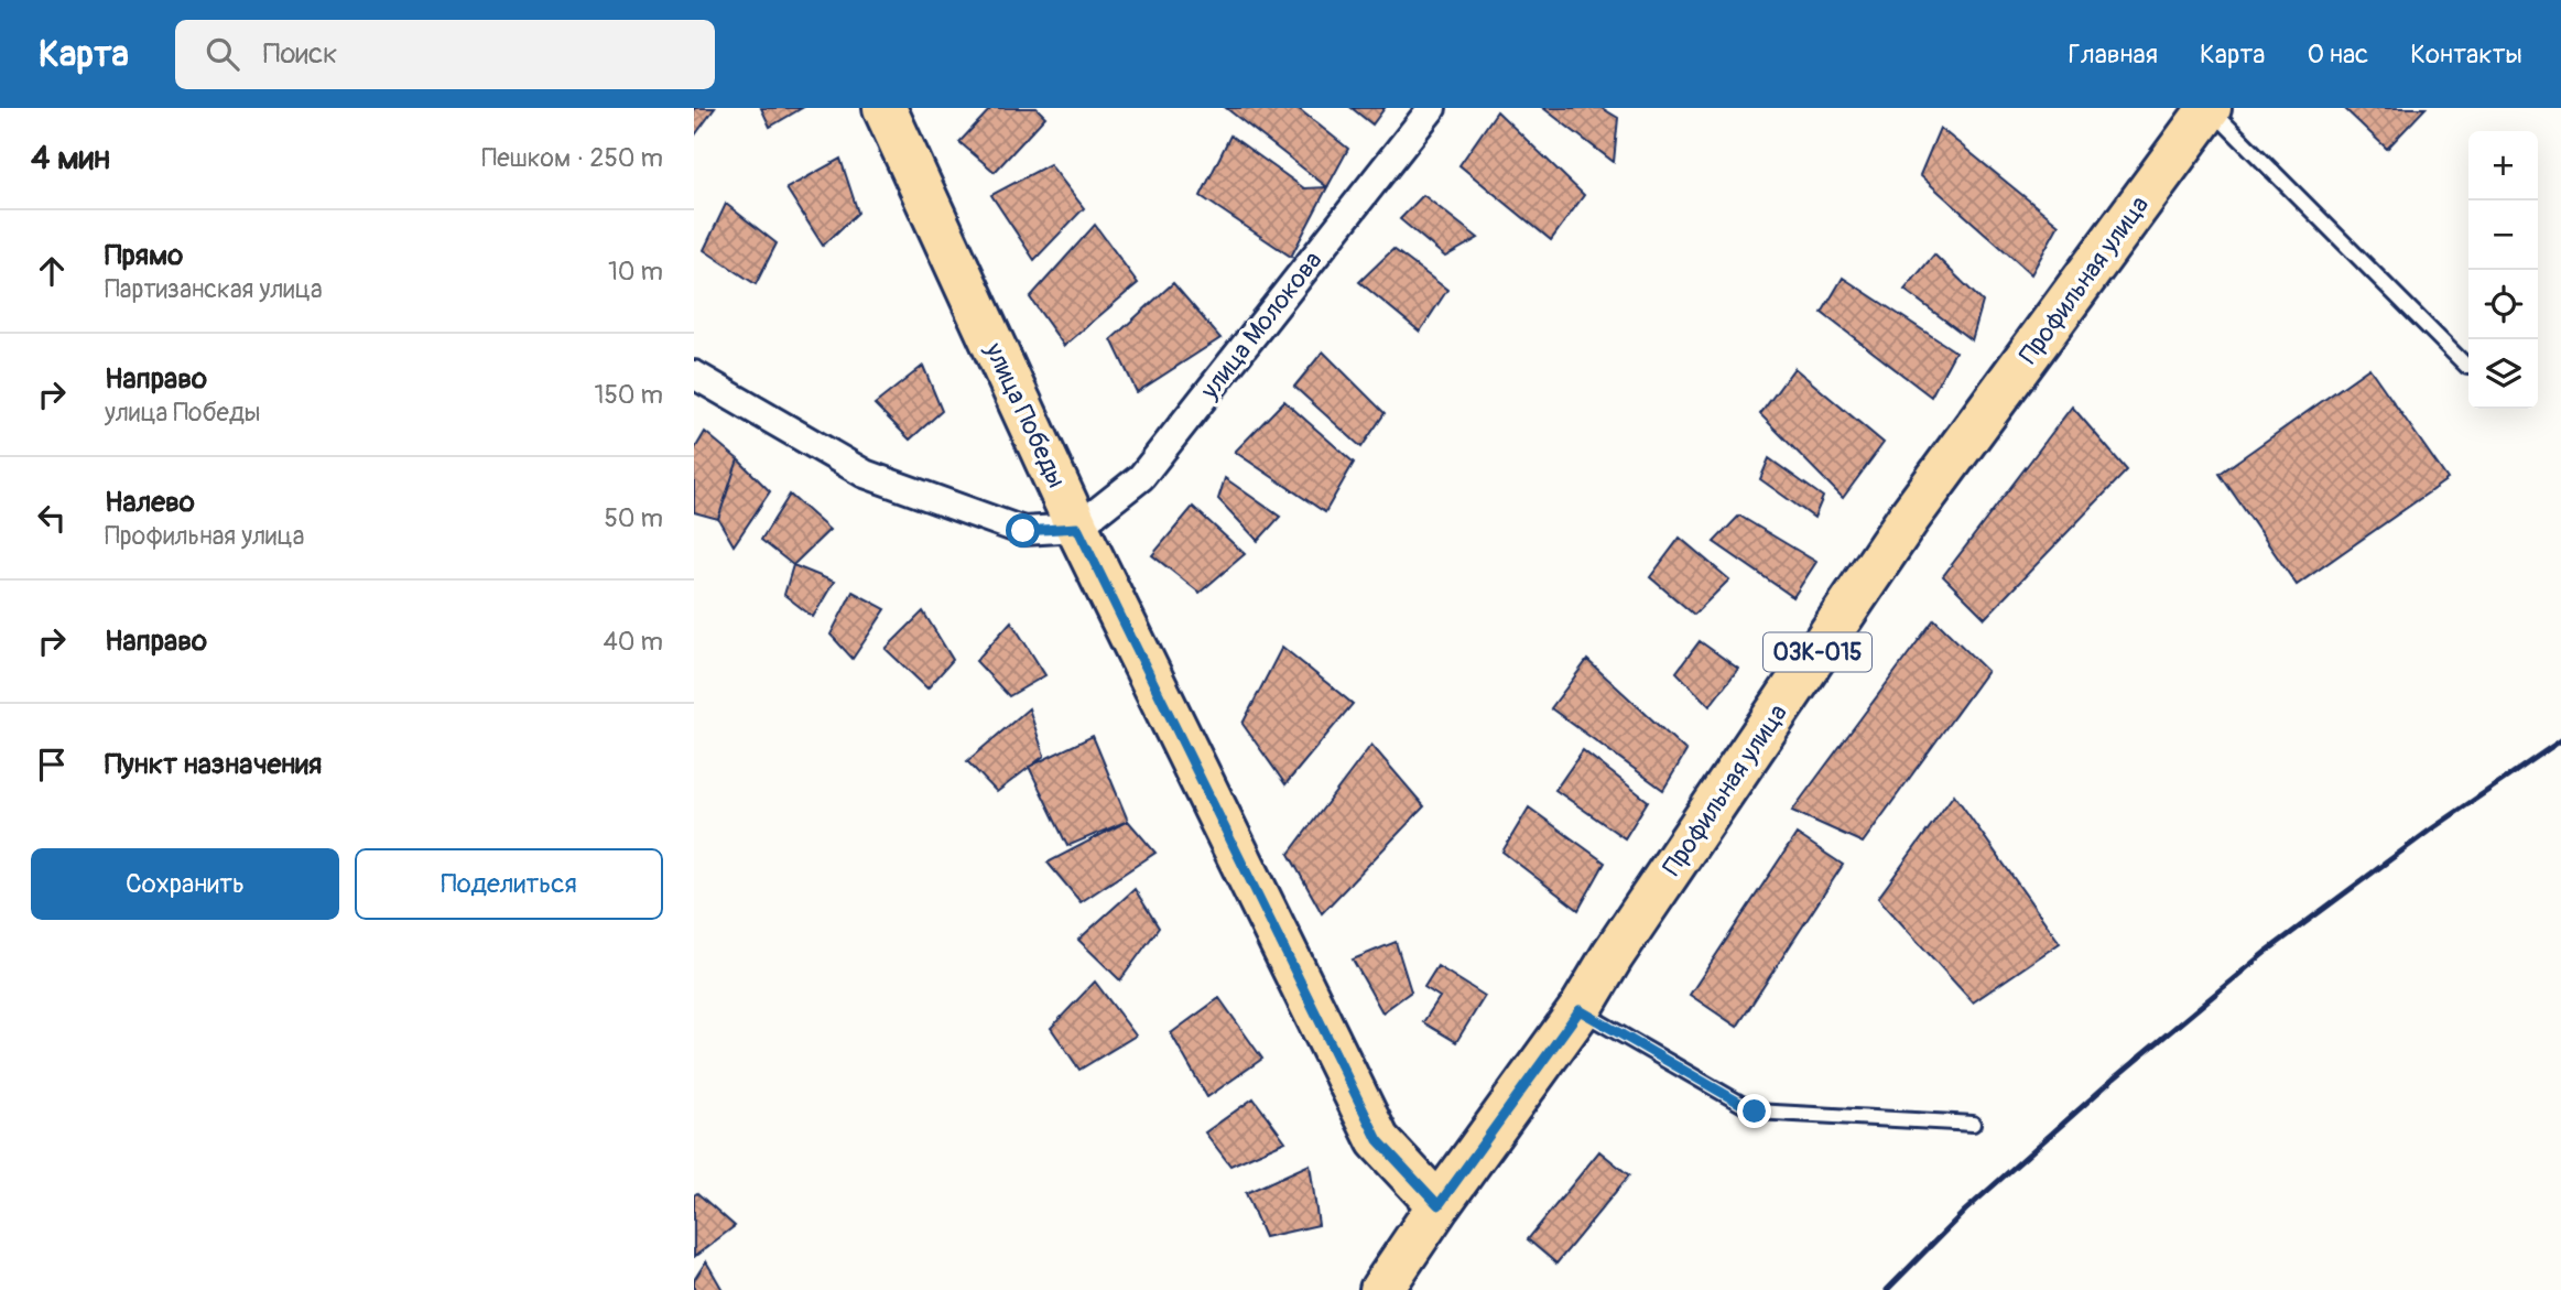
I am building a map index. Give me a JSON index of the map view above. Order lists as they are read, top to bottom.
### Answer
{
  "streets": {
    "main road": ["Профильная улица", "улица Победы", "03К-015"],
    "street": ["улица Молокова"]
  },
  "crossings": [
    ["Профильная улица", "улица Победы"],
    ["улица Молокова", "улица Победы"]
  ],
  "page": {
    "header": "Карта",
    "search": "Поиск",
    "nav": [
      "Главная",
      "Карта",
      "О нас",
      "Контакты"
    ],
    "heading": ["4 мин", "Пешком · 250 m"],
    "map_buttons": ["+", "−"],
    "list": [
      ["Прямо", "Партизанская улица", "10 m"],
      ["Направо", "улица Победы", "150 m"],
      ["Налево", "Профильная улица", "50 m"],
      ["Направо", "40 m"],
      "Пункт назначения"
    ],
    "buttons": ["Сохранить", "Поделиться"]
  }
}
